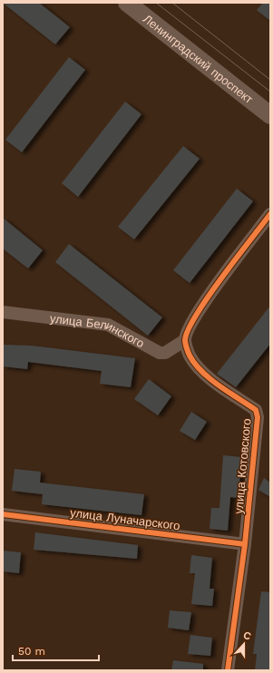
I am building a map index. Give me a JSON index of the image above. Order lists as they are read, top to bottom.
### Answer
{
  "streets": {
    "main road": ["Ленинградский проспект"],
    "street": ["улица Белинского", "улица Котовского", "улица Луначарского"]
  },
  "crossings": [
    ["улица Белинского", "улица Котовского"],
    ["улица Котовского", "улица Луначарского"]
  ],
  "scale_bar": "50 m",
  "north": "top"
}
